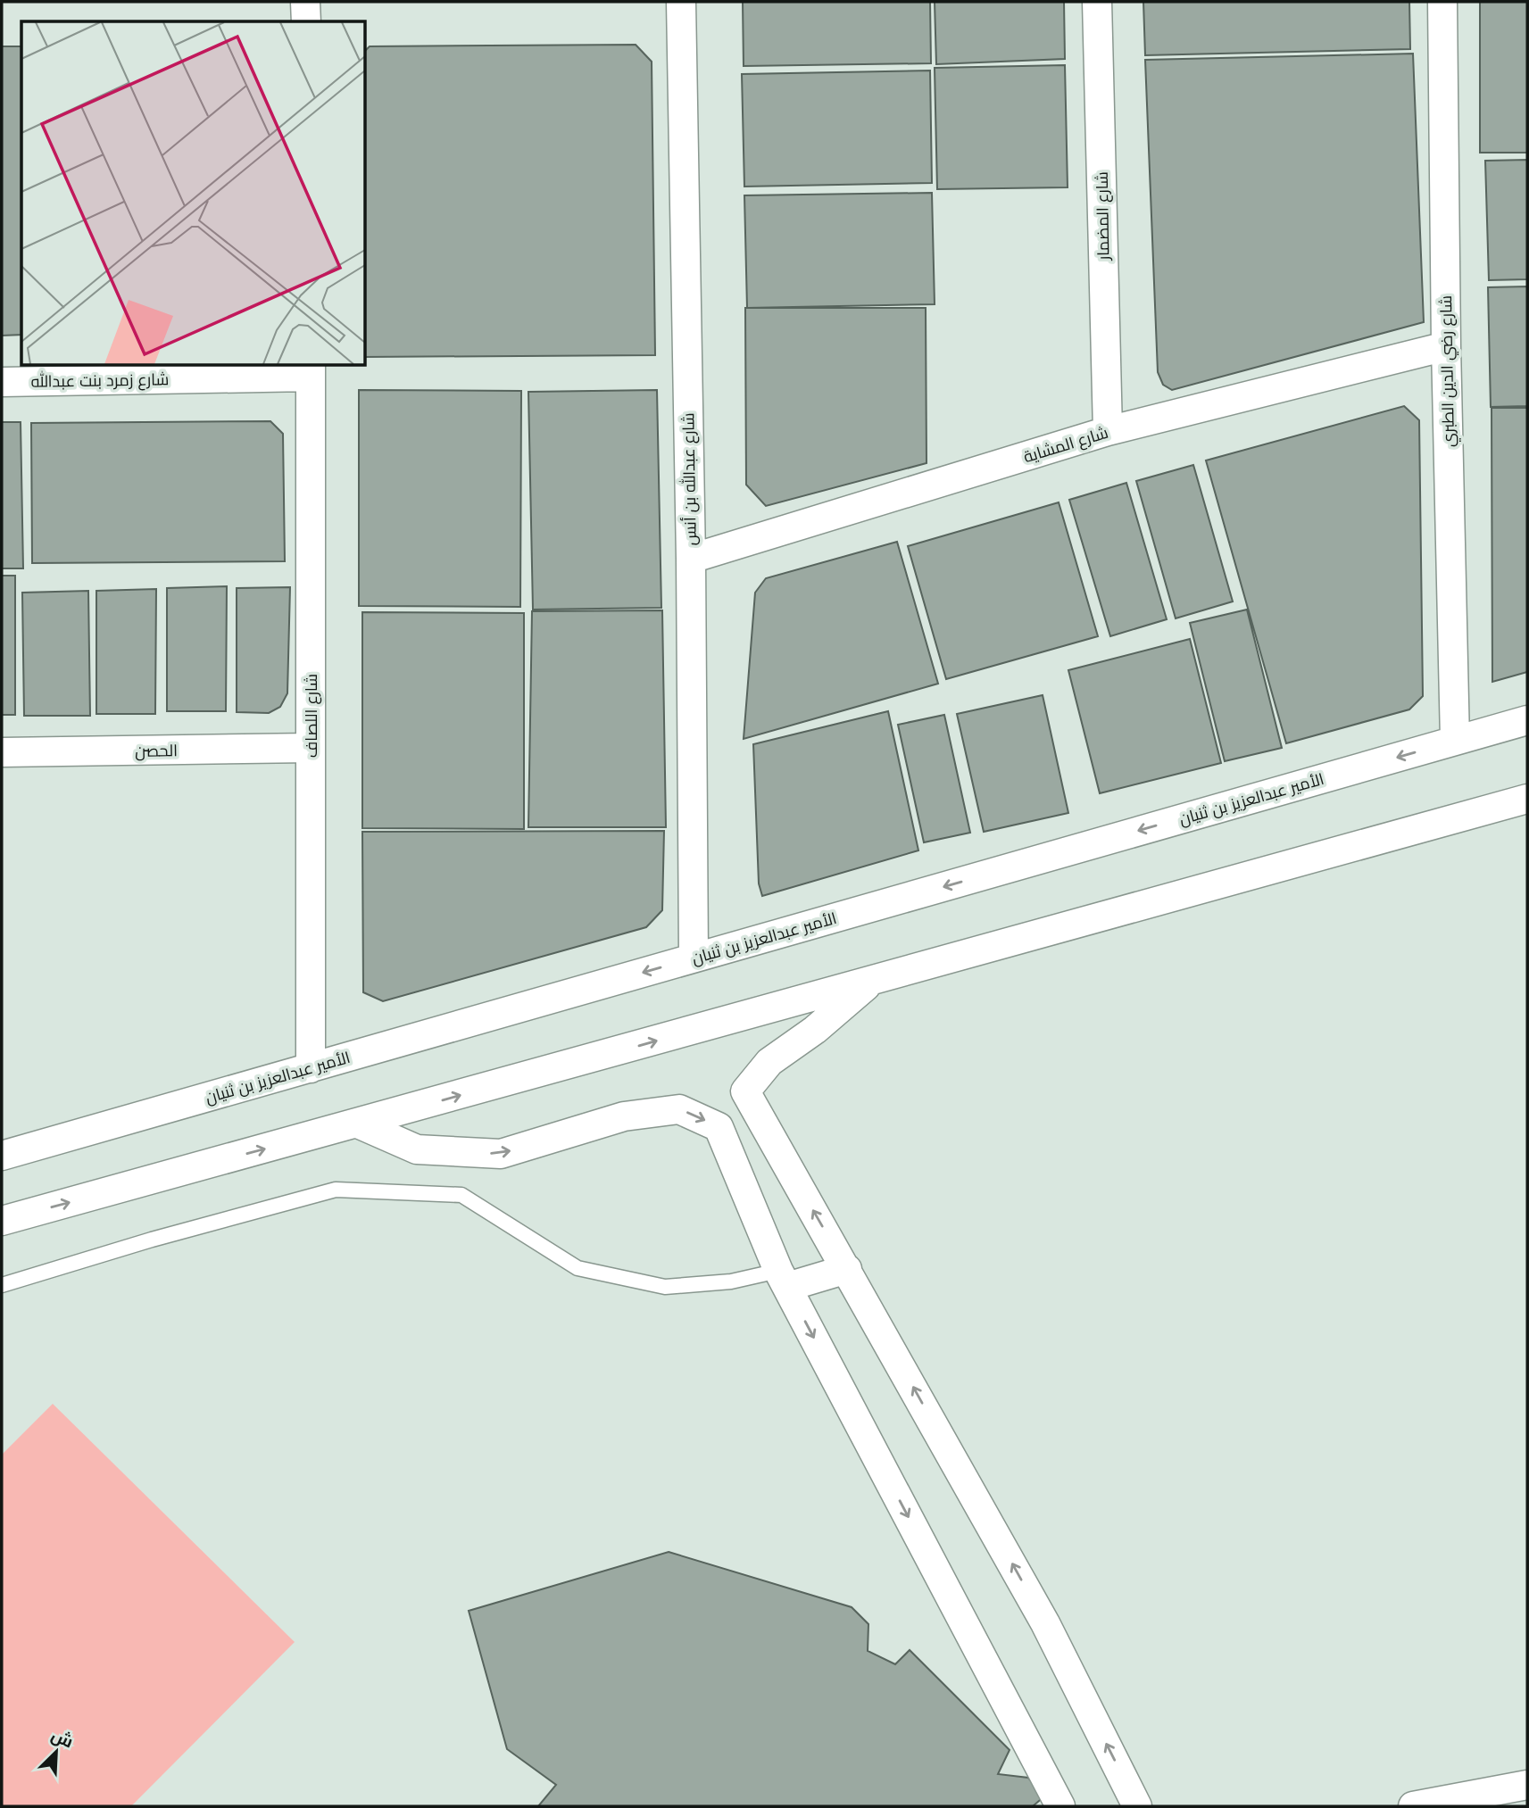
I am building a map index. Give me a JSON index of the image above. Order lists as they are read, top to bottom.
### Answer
{
  "streets": {
    "street": [
      "شارع المضمار",
      "شارع رضي الدين الطبري",
      "شارع زمرد بنت عبدالله",
      "شارع المشاية",
      "شارع عبدالله بن أنس",
      "شارع اللصاف",
      "الحصن",
      "الأمير عبدالعزيز بن ثنيان"
    ]
  },
  "crossings": [
    ["شارع المضمار", "شارع المشاية"],
    ["شارع رضي الدين الطبري", "شارع المشاية"],
    ["شارع رضي الدين الطبري", "الأمير عبدالعزيز بن ثنيان"],
    ["شارع زمرد بنت عبدالله", "شارع اللصاف"],
    ["شارع المشاية", "شارع عبدالله بن أنس"],
    ["شارع عبدالله بن أنس", "الأمير عبدالعزيز بن ثنيان"],
    ["شارع اللصاف", "الحصن"],
    ["شارع اللصاف", "الأمير عبدالعزيز بن ثنيان"]
  ],
  "north": "top right"
}
